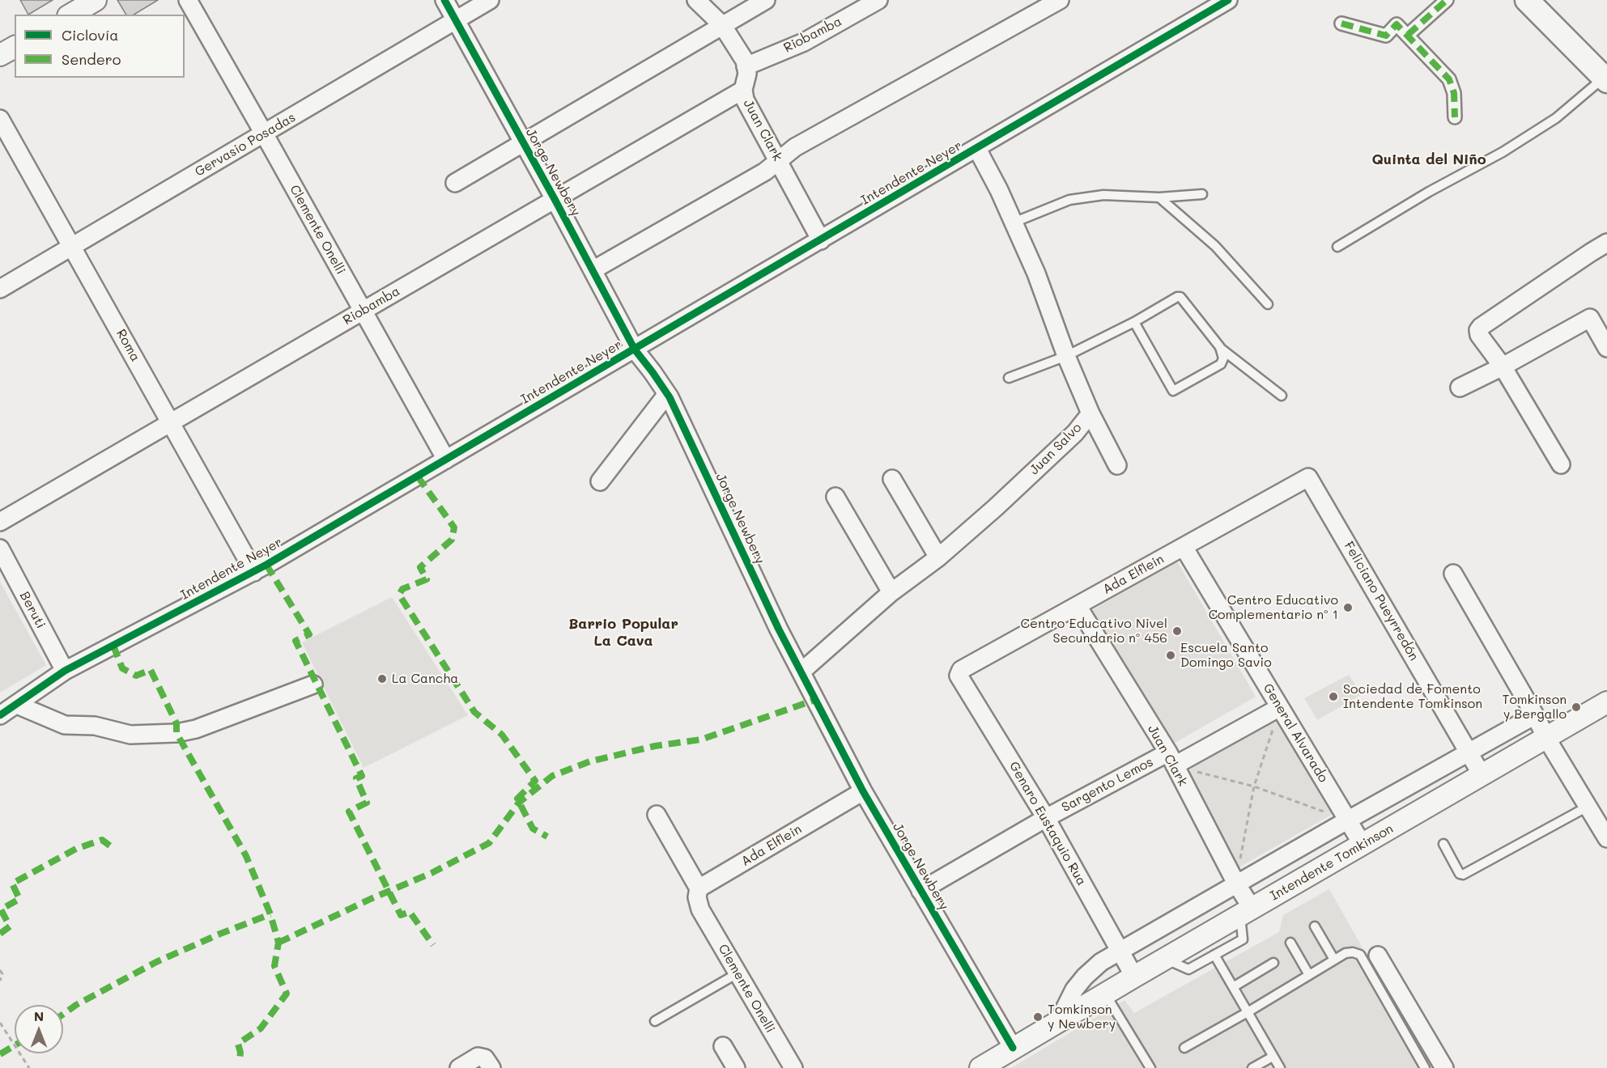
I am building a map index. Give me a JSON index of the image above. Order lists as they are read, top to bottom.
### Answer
{
  "streets": {
    "street": [
      "Riobamba",
      "Juan Clark",
      "Gervasio Posadas",
      "Jorge Newbery",
      "Intendente Neyer",
      "Clemente Onelli",
      "Roma",
      "Juan Salvo",
      "Ada Elflein",
      "Feliciano Pueyrredón",
      "Beruti",
      "General Alvarado",
      "Sargento Lemos",
      "Genaro Eustaquio Rua",
      "Intendente Tomkinson"
    ]
  },
  "crossings": [
    ["Riobamba", "Juan Clark"],
    ["Riobamba", "Jorge Newbery"],
    ["Riobamba", "Clemente Onelli"],
    ["Riobamba", "Roma"],
    ["Juan Clark", "Intendente Neyer"],
    ["Juan Clark", "Ada Elflein"],
    ["Juan Clark", "Sargento Lemos"],
    ["Juan Clark", "Intendente Tomkinson"],
    ["Gervasio Posadas", "Jorge Newbery"],
    ["Gervasio Posadas", "Clemente Onelli"],
    ["Gervasio Posadas", "Roma"],
    ["Jorge Newbery", "Intendente Neyer"],
    ["Jorge Newbery", "Juan Salvo"],
    ["Jorge Newbery", "Ada Elflein"],
    ["Jorge Newbery", "Sargento Lemos"],
    ["Jorge Newbery", "Intendente Tomkinson"],
    ["Intendente Neyer", "Clemente Onelli"],
    ["Intendente Neyer", "Roma"],
    ["Intendente Neyer", "Juan Salvo"],
    ["Intendente Neyer", "Beruti"],
    ["Clemente Onelli", "Ada Elflein"],
    ["Ada Elflein", "Feliciano Pueyrredón"],
    ["Ada Elflein", "General Alvarado"],
    ["Ada Elflein", "Genaro Eustaquio Rua"],
    ["Feliciano Pueyrredón", "Intendente Tomkinson"],
    ["General Alvarado", "Sargento Lemos"],
    ["General Alvarado", "Intendente Tomkinson"],
    ["Sargento Lemos", "Genaro Eustaquio Rua"],
    ["Genaro Eustaquio Rua", "Intendente Tomkinson"]
  ],
  "districts": ["Quinta del Niño", "Barrio Popular La Cava"],
  "places": [
    "Centro Educativo Complementario nº 1",
    "Centro Educativo Nivel Secundario nº 456",
    "Escuela Santo Domingo Savio",
    "La Cancha",
    "Sociedad de Fomento Intendente Tomkinson",
    "Tomkinson y Bergallo",
    "Tomkinson y Newbery"
  ],
  "legend": ["Ciclovía", "Sendero"],
  "north": "top"
}
